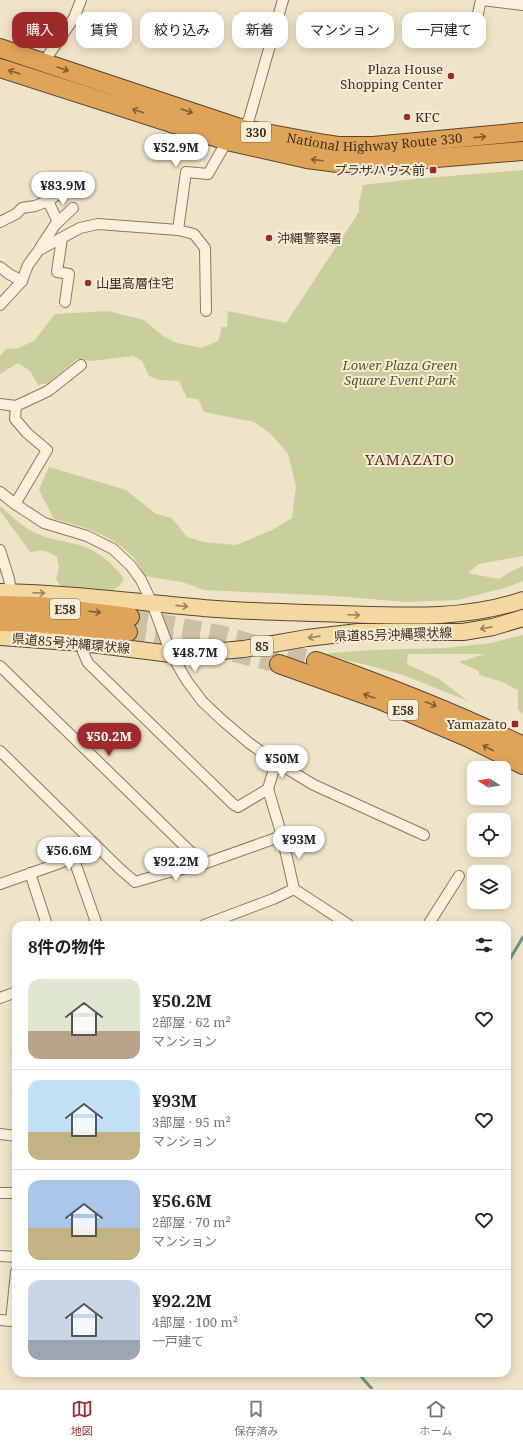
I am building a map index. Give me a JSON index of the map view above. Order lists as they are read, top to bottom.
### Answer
{
  "streets": {
    "highway": ["330", "National Highway Route 330", "E58"],
    "main road": ["県道85号沖縄環状線", "85"]
  },
  "crossings": [
    ["E58", "県道85号沖縄環状線"]
  ],
  "districts": ["YAMAZATO"],
  "parks": ["Lower Plaza Green Square Event Park"],
  "places": {
    "other": [
      "Plaza House Shopping Center",
      "KFC",
      "沖縄警察署",
      "山里高層住宅"
    ],
    "transit": ["プラザハウス前", "Yamazato"]
  },
  "north": "left",
  "page": {
    "chip": [
      "購入",
      "賃貸",
      "絞り込み",
      "新着",
      "マンション",
      "一戸建て"
    ],
    "price": [
      "¥52.9M",
      "¥83.9M",
      "¥48.7M",
      "¥50.2M",
      "¥50M",
      "¥93M",
      "¥56.6M",
      "¥92.2M"
    ],
    "heading": "8件の物件",
    "list": [
      {
        "name": "¥50.2M",
        "note": "2部屋 · 62 m² · マンション"
      },
      {
        "name": "¥93M",
        "note": "3部屋 · 95 m² · マンション"
      },
      {
        "name": "¥56.6M",
        "note": "2部屋 · 70 m² · マンション"
      },
      {
        "name": "¥92.2M",
        "note": "4部屋 · 100 m² · 一戸建て"
      }
    ],
    "tabs": ["地図", "保存済み", "ホーム"]
  }
}
